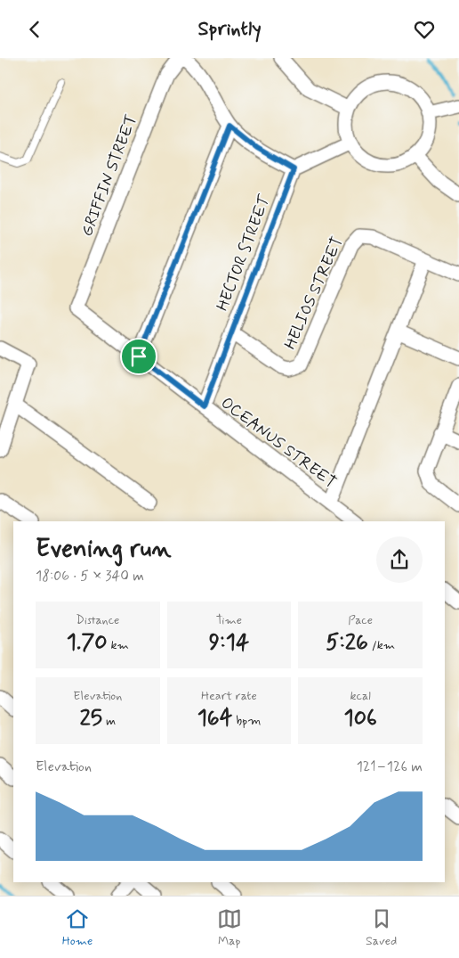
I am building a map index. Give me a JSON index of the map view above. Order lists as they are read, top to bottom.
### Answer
{
  "streets": {
    "street": [
      "GRIFFIN STREET",
      "HECTOR STREET",
      "HELIOS STREET",
      "OCEANUS STREET"
    ]
  },
  "crossings": [
    ["GRIFFIN STREET", "OCEANUS STREET"],
    ["HECTOR STREET", "HELIOS STREET"],
    ["HECTOR STREET", "OCEANUS STREET"]
  ],
  "page": {
    "header": "Sprintly",
    "heading": ["Evening run", "18:06 · 5 × 340 m"],
    "stats": [
      ["Distance", "1.70 km"],
      ["Time", "9:14"],
      ["Pace", "5:26 /km"],
      ["Elevation", "25 m"],
      ["Heart rate", "164 bpm"],
      ["kcal", "106"]
    ],
    "chart": ["Elevation", "121–126 m"],
    "tabs": ["Home", "Map", "Saved"]
  }
}
